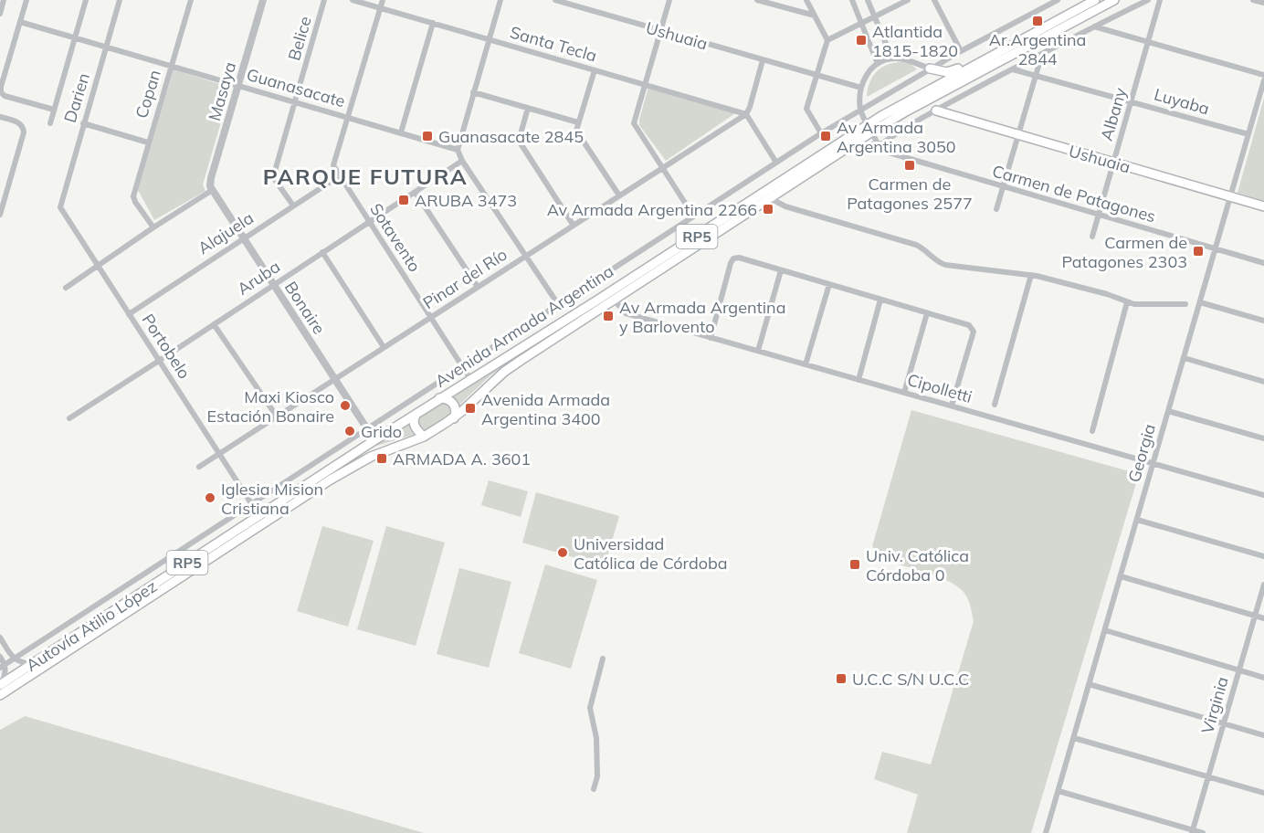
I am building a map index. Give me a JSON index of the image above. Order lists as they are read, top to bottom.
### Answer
{
  "streets": {
    "main road": [
      "Ushuaia",
      "RP5",
      "Avenida Armada Argentina",
      "Autovía Atilio López"
    ],
    "street": [
      "Belice",
      "Santa Tecla",
      "Guanasacate",
      "Masaya",
      "Copan",
      "Darien",
      "Luyaba",
      "Albany",
      "Carmen de Patagones",
      "Alajuela",
      "Sotavento",
      "Aruba",
      "Pinar del Río",
      "Bonaire",
      "Portobelo",
      "Cipolletti",
      "Georgia",
      "Virginia"
    ]
  },
  "crossings": [
    ["Ushuaia", "Albany"],
    ["Ushuaia", "Georgia"],
    ["Belice", "Guanasacate"],
    ["Belice", "Alajuela"],
    ["Santa Tecla", "Pinar del Río"],
    ["Guanasacate", "Masaya"],
    ["Guanasacate", "Copan"],
    ["Guanasacate", "Darien"],
    ["Guanasacate", "Sotavento"],
    ["Masaya", "Bonaire"],
    ["Darien", "Portobelo"],
    ["Luyaba", "Albany"],
    ["Luyaba", "Georgia"],
    ["Albany", "Carmen de Patagones"],
    ["Carmen de Patagones", "Georgia"],
    ["Alajuela", "Sotavento"],
    ["Alajuela", "Bonaire"],
    ["Alajuela", "Portobelo"],
    ["Sotavento", "Aruba"],
    ["Sotavento", "Pinar del Río"],
    ["Sotavento", "Avenida Armada Argentina"],
    ["Aruba", "Bonaire"],
    ["Aruba", "Portobelo"],
    ["Pinar del Río", "Bonaire"],
    ["Pinar del Río", "Portobelo"],
    ["Bonaire", "Avenida Armada Argentina"],
    ["Bonaire", "Autovía Atilio López"],
    ["Avenida Armada Argentina", "Portobelo"],
    ["Avenida Armada Argentina", "Cipolletti"],
    ["Avenida Armada Argentina", "Autovía Atilio López"],
    ["Cipolletti", "Georgia"]
  ],
  "districts": ["PARQUE FUTURA"],
  "places": {
    "transit": [
      "Ar.Argentina 2844",
      "Atlantida 1815-1820",
      "Guanasacate 2845",
      "Av Armada Argentina 3050",
      "Carmen de Patagones 2577",
      "ARUBA 3473",
      "Av Armada Argentina 2266",
      "Carmen de Patagones 2303",
      "Av Armada Argentina y Barlovento",
      "Avenida Armada Argentina 3400",
      "ARMADA A. 3601",
      "Univ. Católica Córdoba 0",
      "U.C.C S/N U.C.C"
    ],
    "other": [
      "Maxi Kiosco Estación Bonaire",
      "Grido",
      "Iglesia Mision Cristiana",
      "Universidad Católica de Córdoba"
    ]
  }
}
